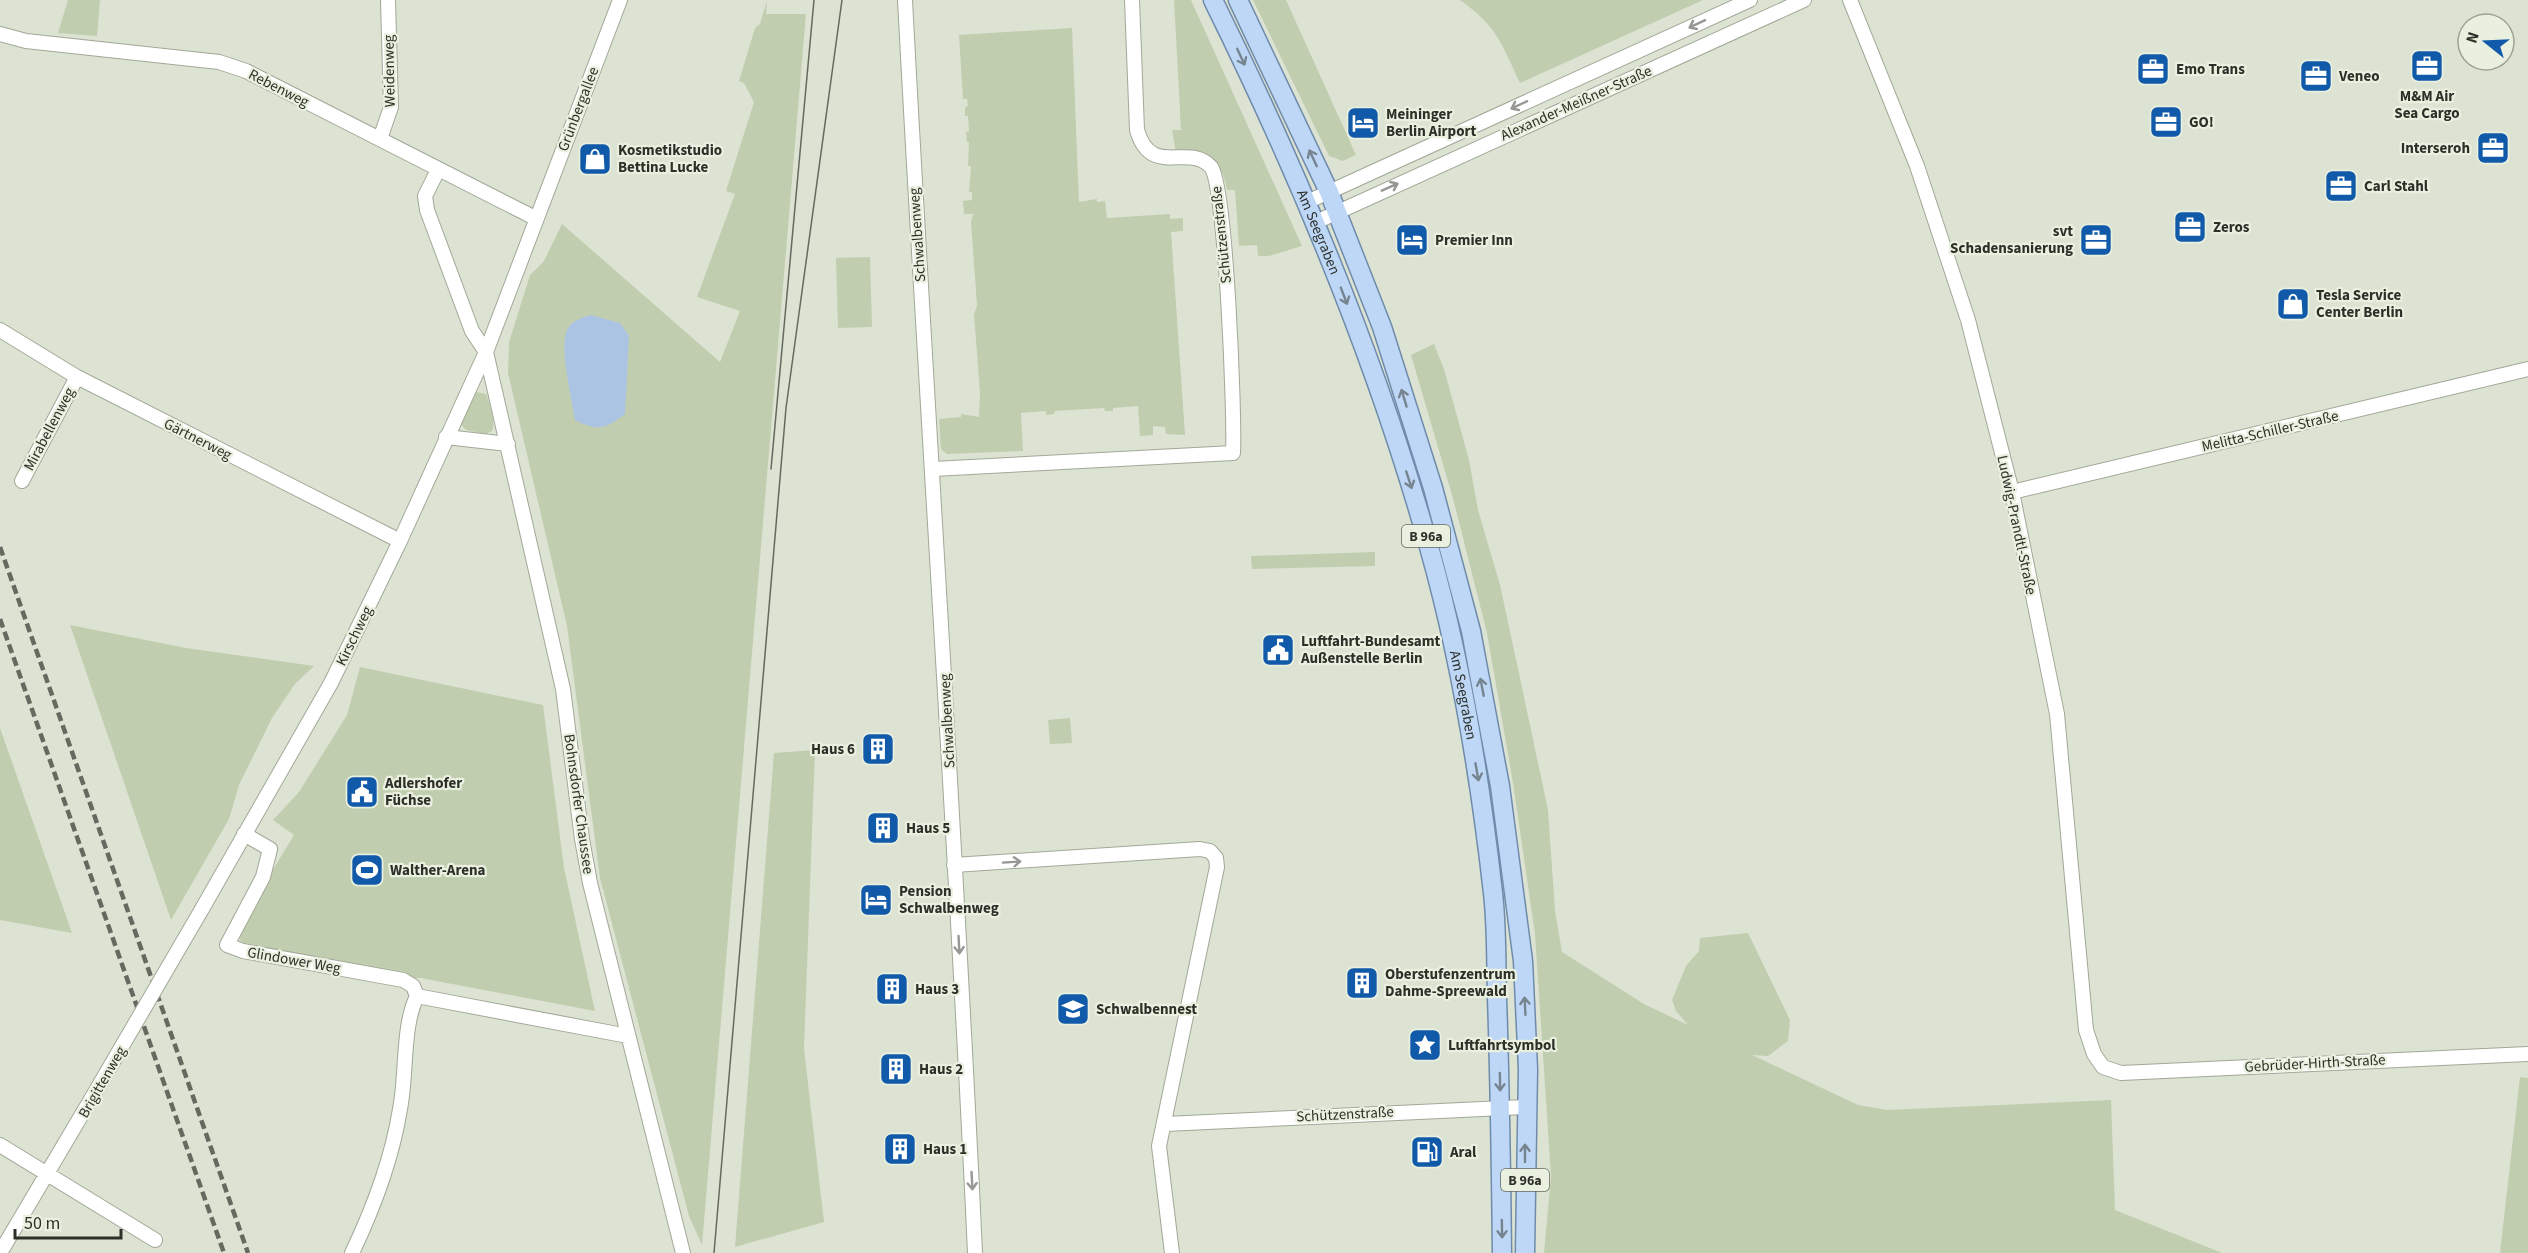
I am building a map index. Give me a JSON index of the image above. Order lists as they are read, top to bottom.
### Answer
{
  "streets": {
    "main road": ["Am Seegraben", "B 96a"],
    "street": [
      "Weidenweg",
      "Rebenweg",
      "Alexander-Meißner-Straße",
      "Grünbergallee",
      "Schwalbenweg",
      "Schützenstraße",
      "Mirabellenweg",
      "Melitta-Schiller-Straße",
      "Gärtnerweg",
      "Ludwig-Prandtl-Straße",
      "Kirschweg",
      "Bohnsdorfer Chaussee",
      "Glindower Weg",
      "Gebrüder-Hirth-Straße",
      "Brigittenweg"
    ]
  },
  "crossings": [
    ["Weidenweg", "Rebenweg"],
    ["Rebenweg", "Grünbergallee"],
    ["Rebenweg", "Kirschweg"],
    ["Alexander-Meißner-Straße", "Am Seegraben"],
    ["Grünbergallee", "Kirschweg"],
    ["Am Seegraben", "Schützenstraße"],
    ["Schwalbenweg", "Schützenstraße"],
    ["Mirabellenweg", "Gärtnerweg"],
    ["Melitta-Schiller-Straße", "Ludwig-Prandtl-Straße"],
    ["Gärtnerweg", "Kirschweg"],
    ["Ludwig-Prandtl-Straße", "Gebrüder-Hirth-Straße"],
    ["Kirschweg", "Bohnsdorfer Chaussee"],
    ["Kirschweg", "Glindower Weg"],
    ["Kirschweg", "Brigittenweg"],
    ["Bohnsdorfer Chaussee", "Glindower Weg"]
  ],
  "places": {
    "office": [
      "M&M Air Sea Cargo",
      "Emo Trans",
      "Veneo",
      "GO!",
      "Interseroh",
      "Carl Stahl",
      "Zeros",
      "svt Schadensanierung"
    ],
    "hotel": ["Meininger Berlin Airport", "Premier Inn", "Pension Schwalbenweg"],
    "shop": ["Kosmetikstudio Bettina Lucke", "Tesla Service Center Berlin"],
    "public building": ["Luftfahrt-Bundesamt Außenstelle Berlin", "Adlershofer Füchse"],
    "building": [
      "Haus 6",
      "Haus 5",
      "Oberstufenzentrum Dahme-Spreewald",
      "Haus 3",
      "Haus 2",
      "Haus 1"
    ],
    "sports": ["Walther-Arena"],
    "school or university": ["Schwalbennest"],
    "place": ["Luftfahrtsymbol"],
    "fuel station": ["Aral"]
  },
  "scale_bar": "50 m",
  "north": "left"
}
